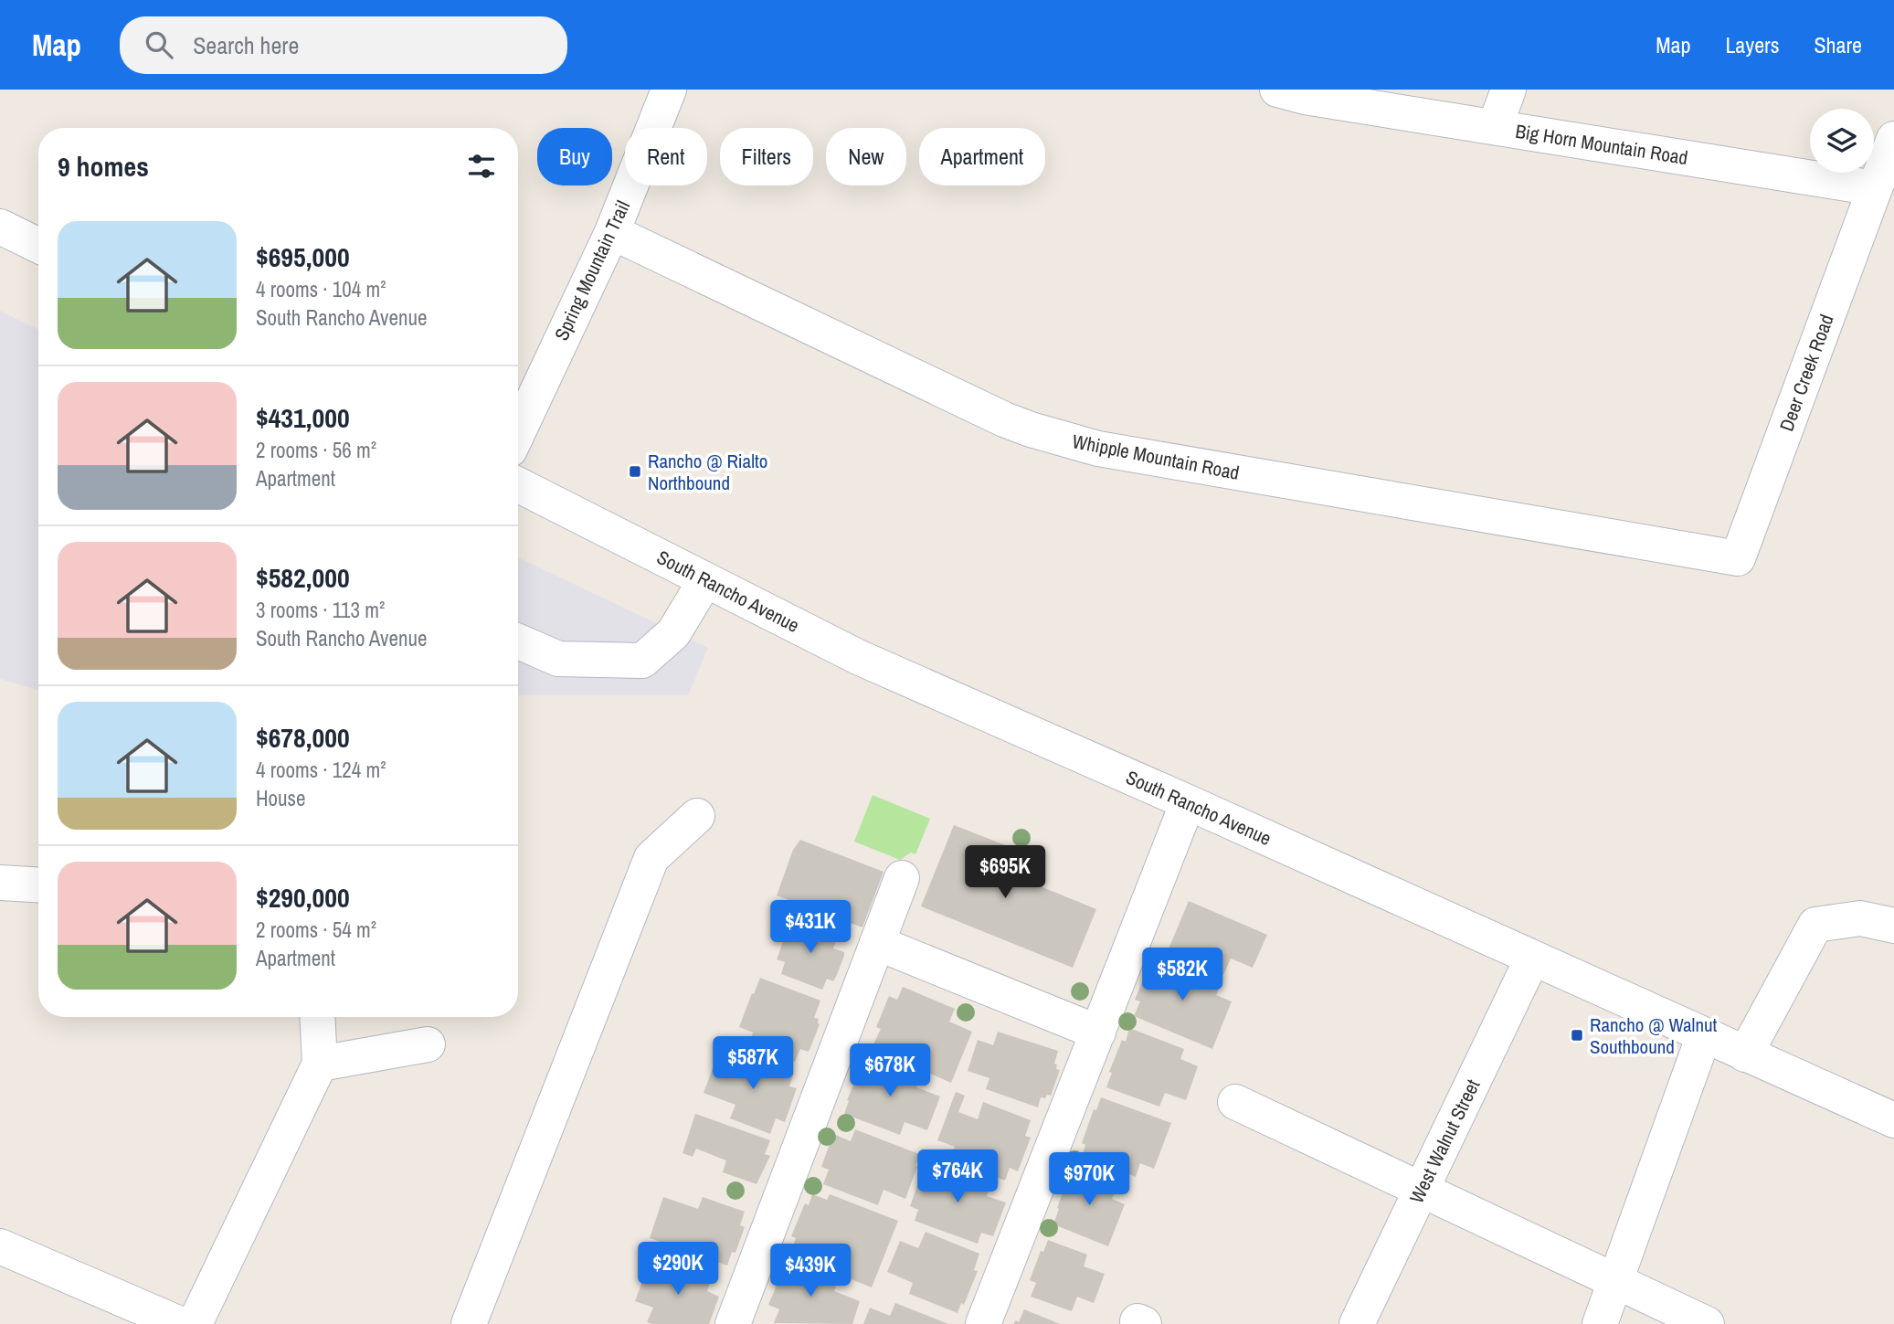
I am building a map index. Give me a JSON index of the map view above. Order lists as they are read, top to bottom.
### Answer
{
  "streets": {
    "street": [
      "Big Horn Mountain Road",
      "Spring Mountain Trail",
      "Deer Creek Road",
      "Whipple Mountain Road",
      "South Rancho Avenue",
      "West Walnut Street"
    ]
  },
  "crossings": [
    ["Big Horn Mountain Road", "Deer Creek Road"],
    ["Spring Mountain Trail", "Whipple Mountain Road"],
    ["Deer Creek Road", "Whipple Mountain Road"],
    ["South Rancho Avenue", "West Walnut Street"]
  ],
  "places": {
    "transit": ["Rancho @ Rialto Northbound", "Rancho @ Walnut Southbound"]
  },
  "page": {
    "header": "Map",
    "search": "Search here",
    "nav": ["Map", "Layers", "Share"],
    "chip": [
      "Buy",
      "Rent",
      "Filters",
      "New",
      "Apartment"
    ],
    "heading": "9 homes",
    "list": [
      {
        "name": "$695,000",
        "note": "4 rooms · 104 m² · South Rancho Avenue"
      },
      {
        "name": "$431,000",
        "note": "2 rooms · 56 m² · Apartment"
      },
      {
        "name": "$582,000",
        "note": "3 rooms · 113 m² · South Rancho Avenue"
      },
      {
        "name": "$678,000",
        "note": "4 rooms · 124 m² · House"
      },
      {
        "name": "$290,000",
        "note": "2 rooms · 54 m² · Apartment"
      }
    ],
    "price": [
      "$695K",
      "$431K",
      "$582K",
      "$587K",
      "$678K",
      "$764K",
      "$970K",
      "$290K",
      "$439K"
    ]
  }
}
